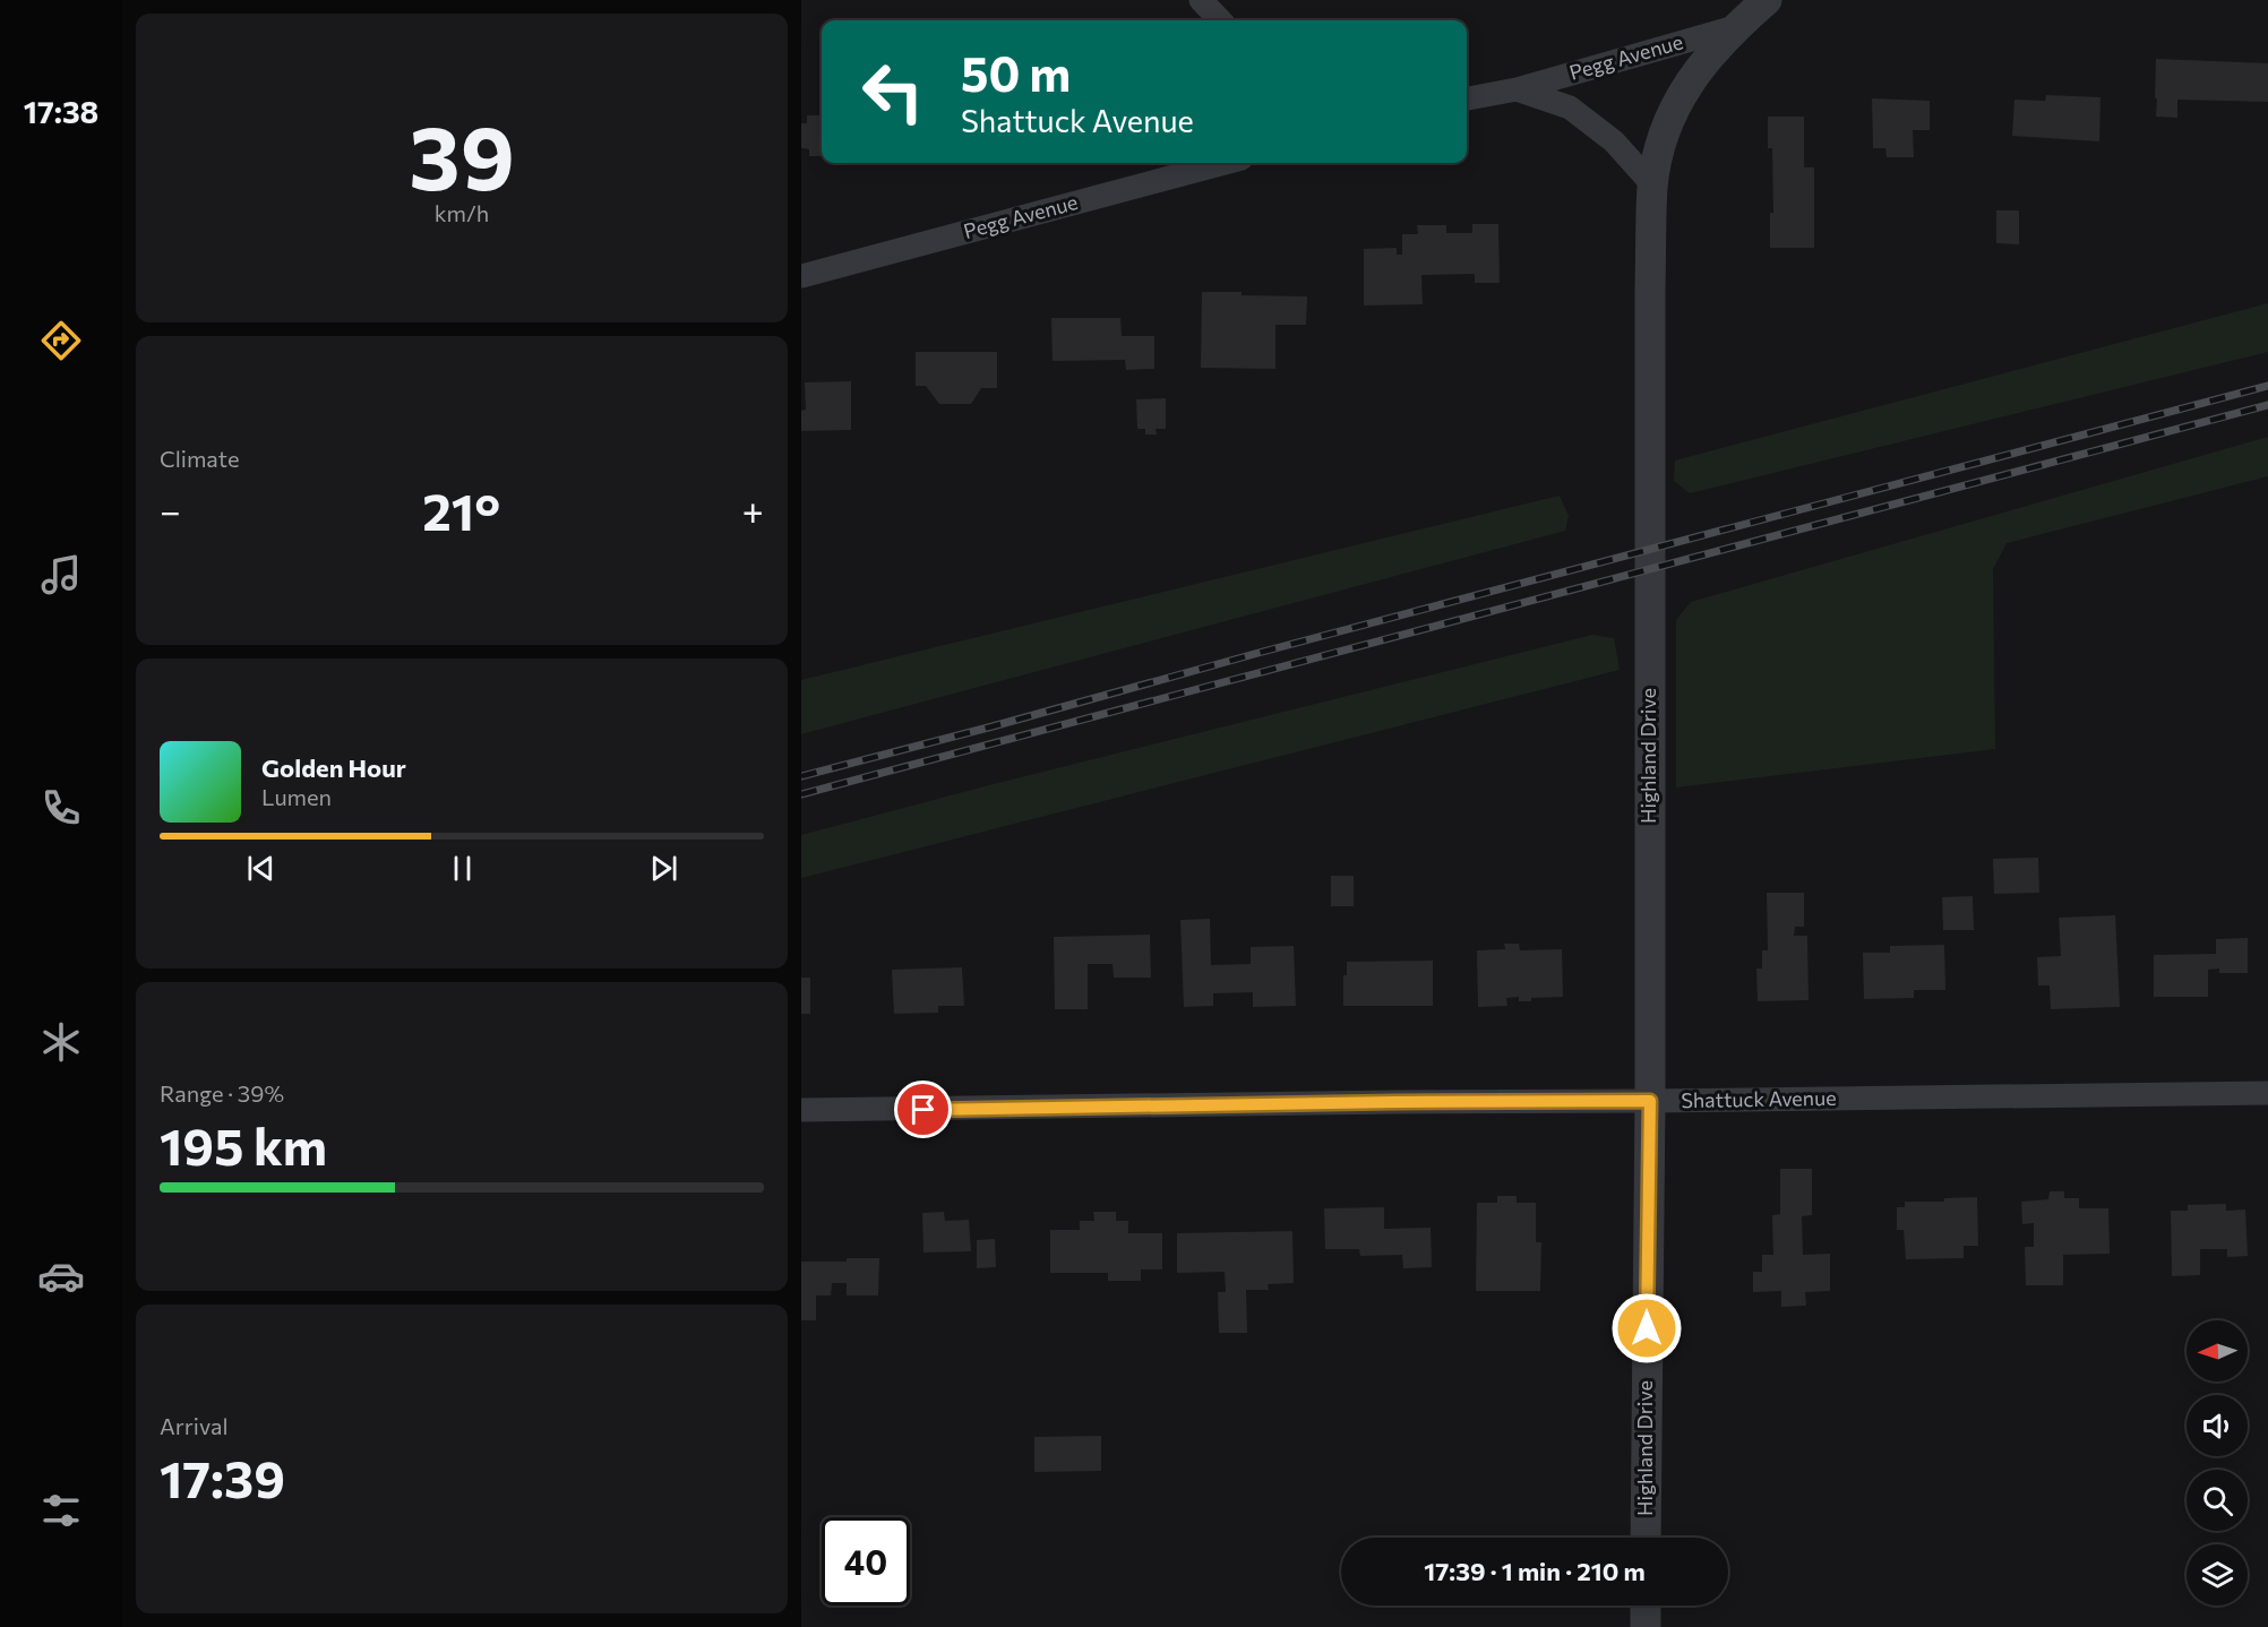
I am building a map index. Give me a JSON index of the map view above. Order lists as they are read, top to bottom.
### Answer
{
  "streets": {
    "street": ["Pegg Avenue", "Highland Drive", "Shattuck Avenue"]
  },
  "crossings": [
    ["Pegg Avenue", "Highland Drive"],
    ["Highland Drive", "Shattuck Avenue"]
  ],
  "north": "left",
  "page": {
    "tabs": "17:38",
    "tile": [
      ["39", "km/h"],
      "Climate",
      ["Range · 39%", "195 km"],
      ["Arrival", "17:39"]
    ],
    "turn": ["50 m", "Shattuck Avenue"],
    "heat": ["−", "21°", "+"],
    "song": ["Golden Hour", "Lumen"],
    "limit": "40",
    "trip": "17:39 · 1 min · 210 m"
  }
}
